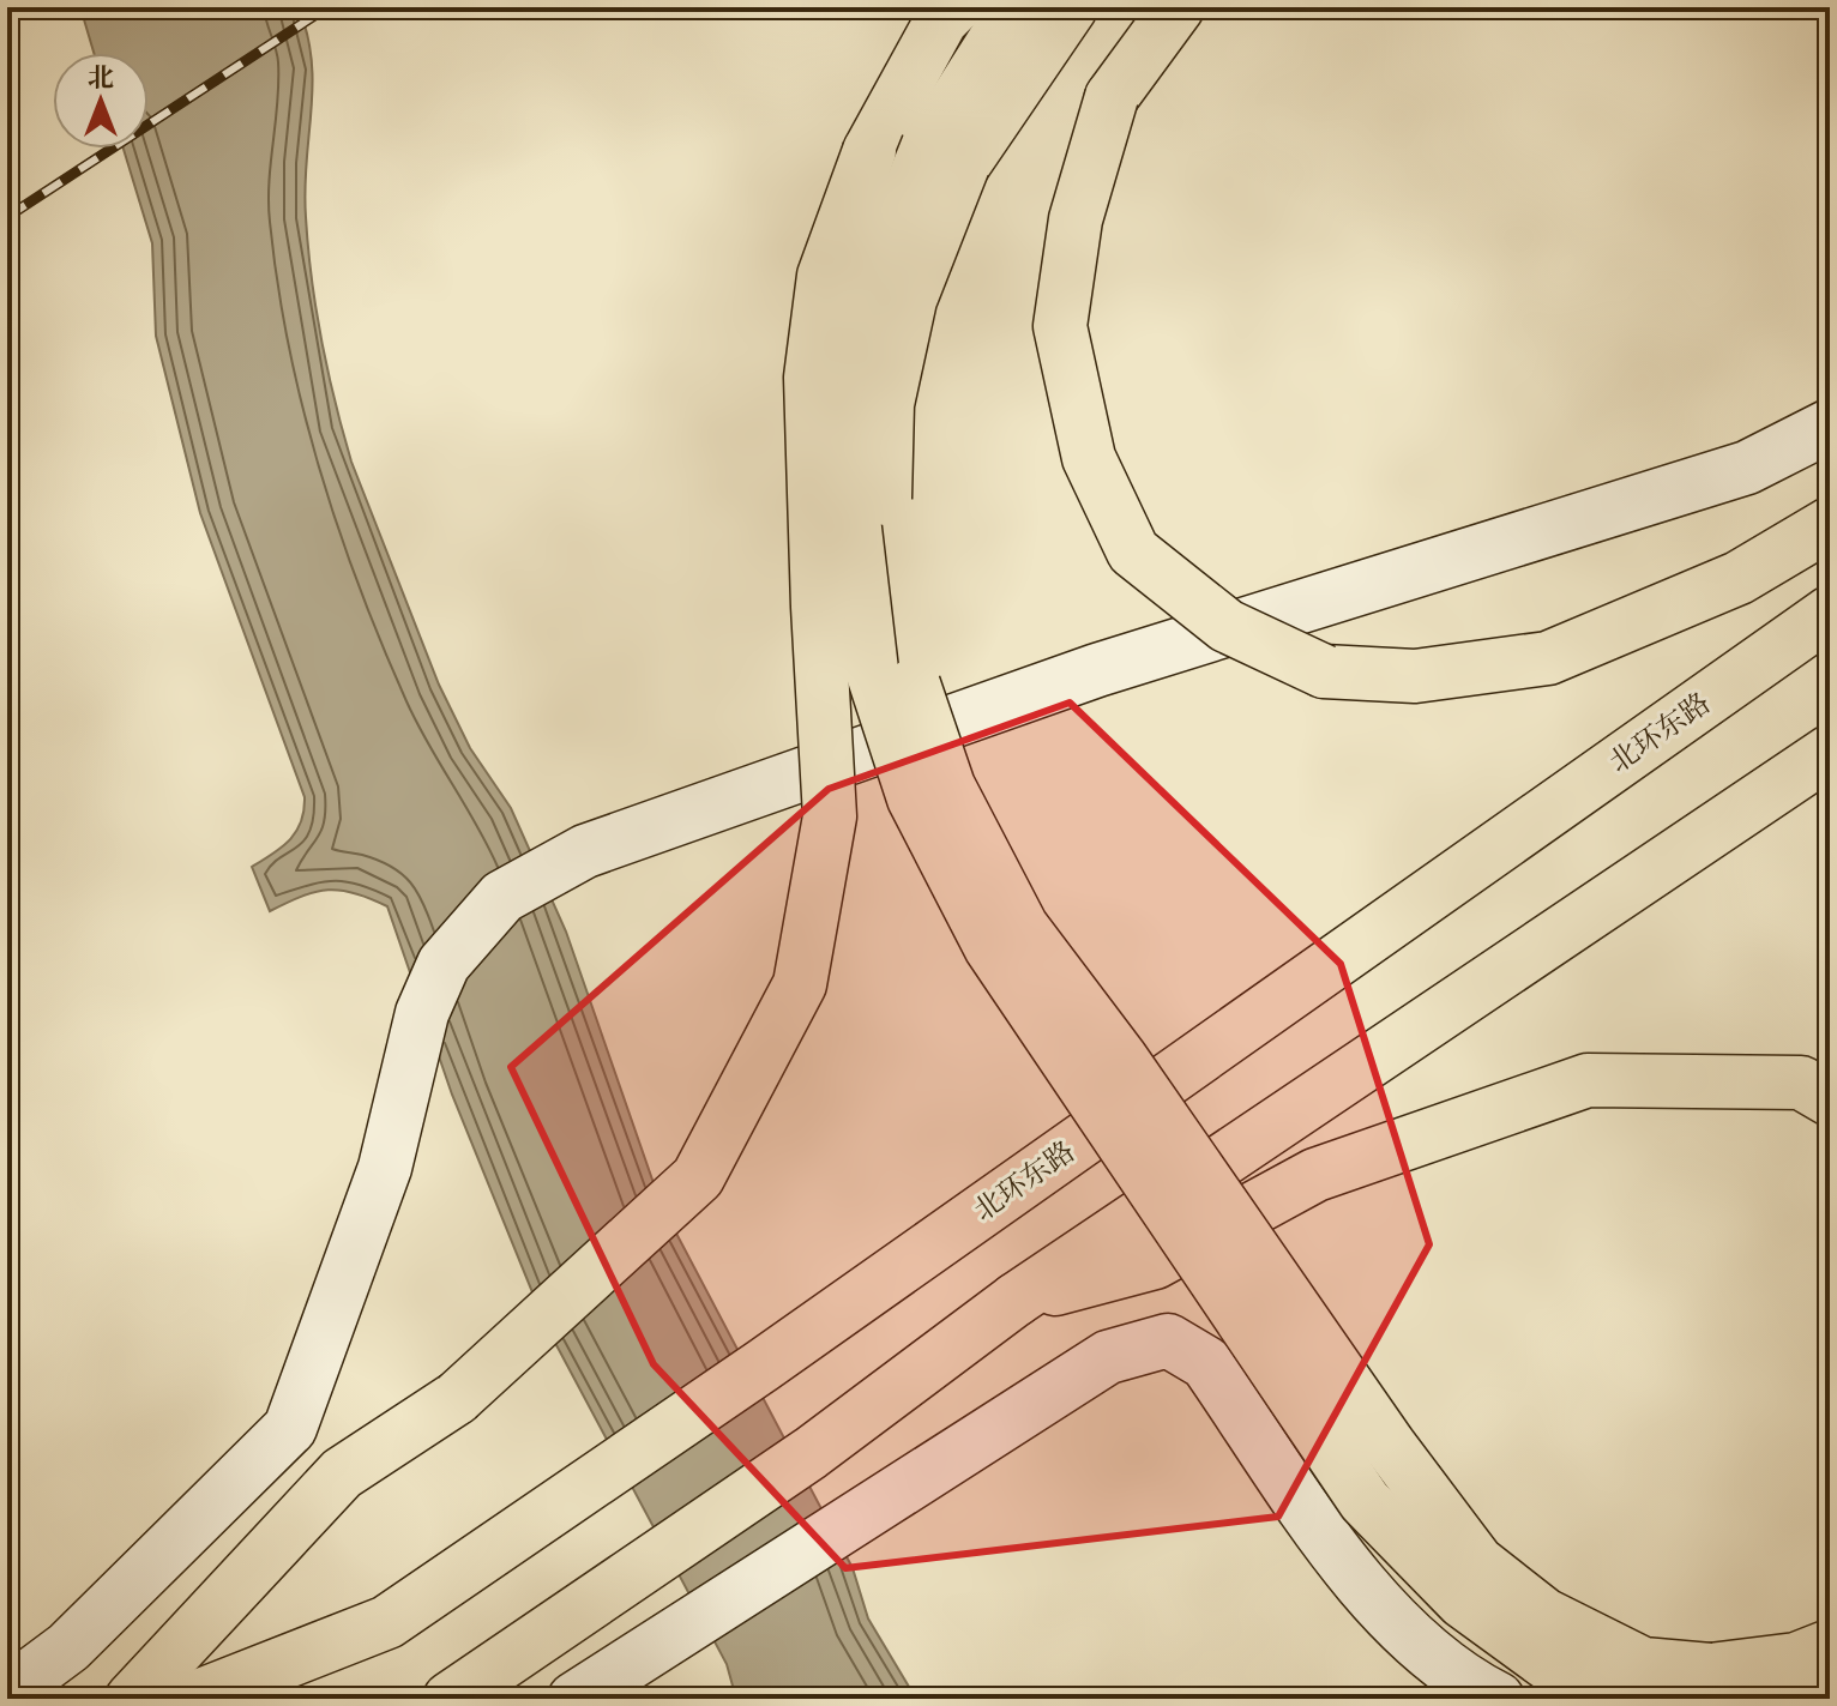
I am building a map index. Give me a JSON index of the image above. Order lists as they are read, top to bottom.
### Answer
{
  "streets": {
    "main road": ["北环东路"]
  },
  "north": "top"
}
